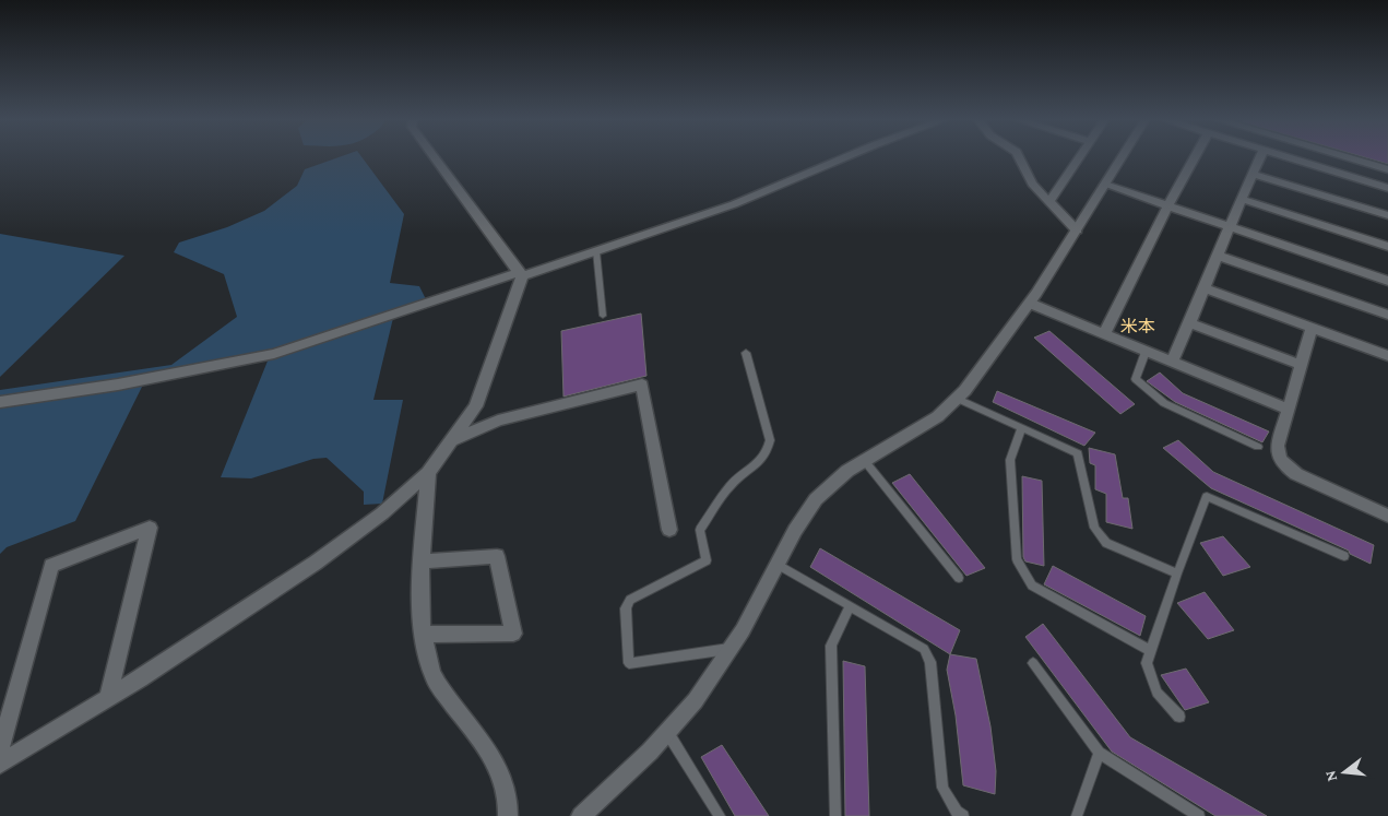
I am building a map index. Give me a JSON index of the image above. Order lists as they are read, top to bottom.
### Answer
{
  "districts": ["米本"],
  "north": "left"
}
